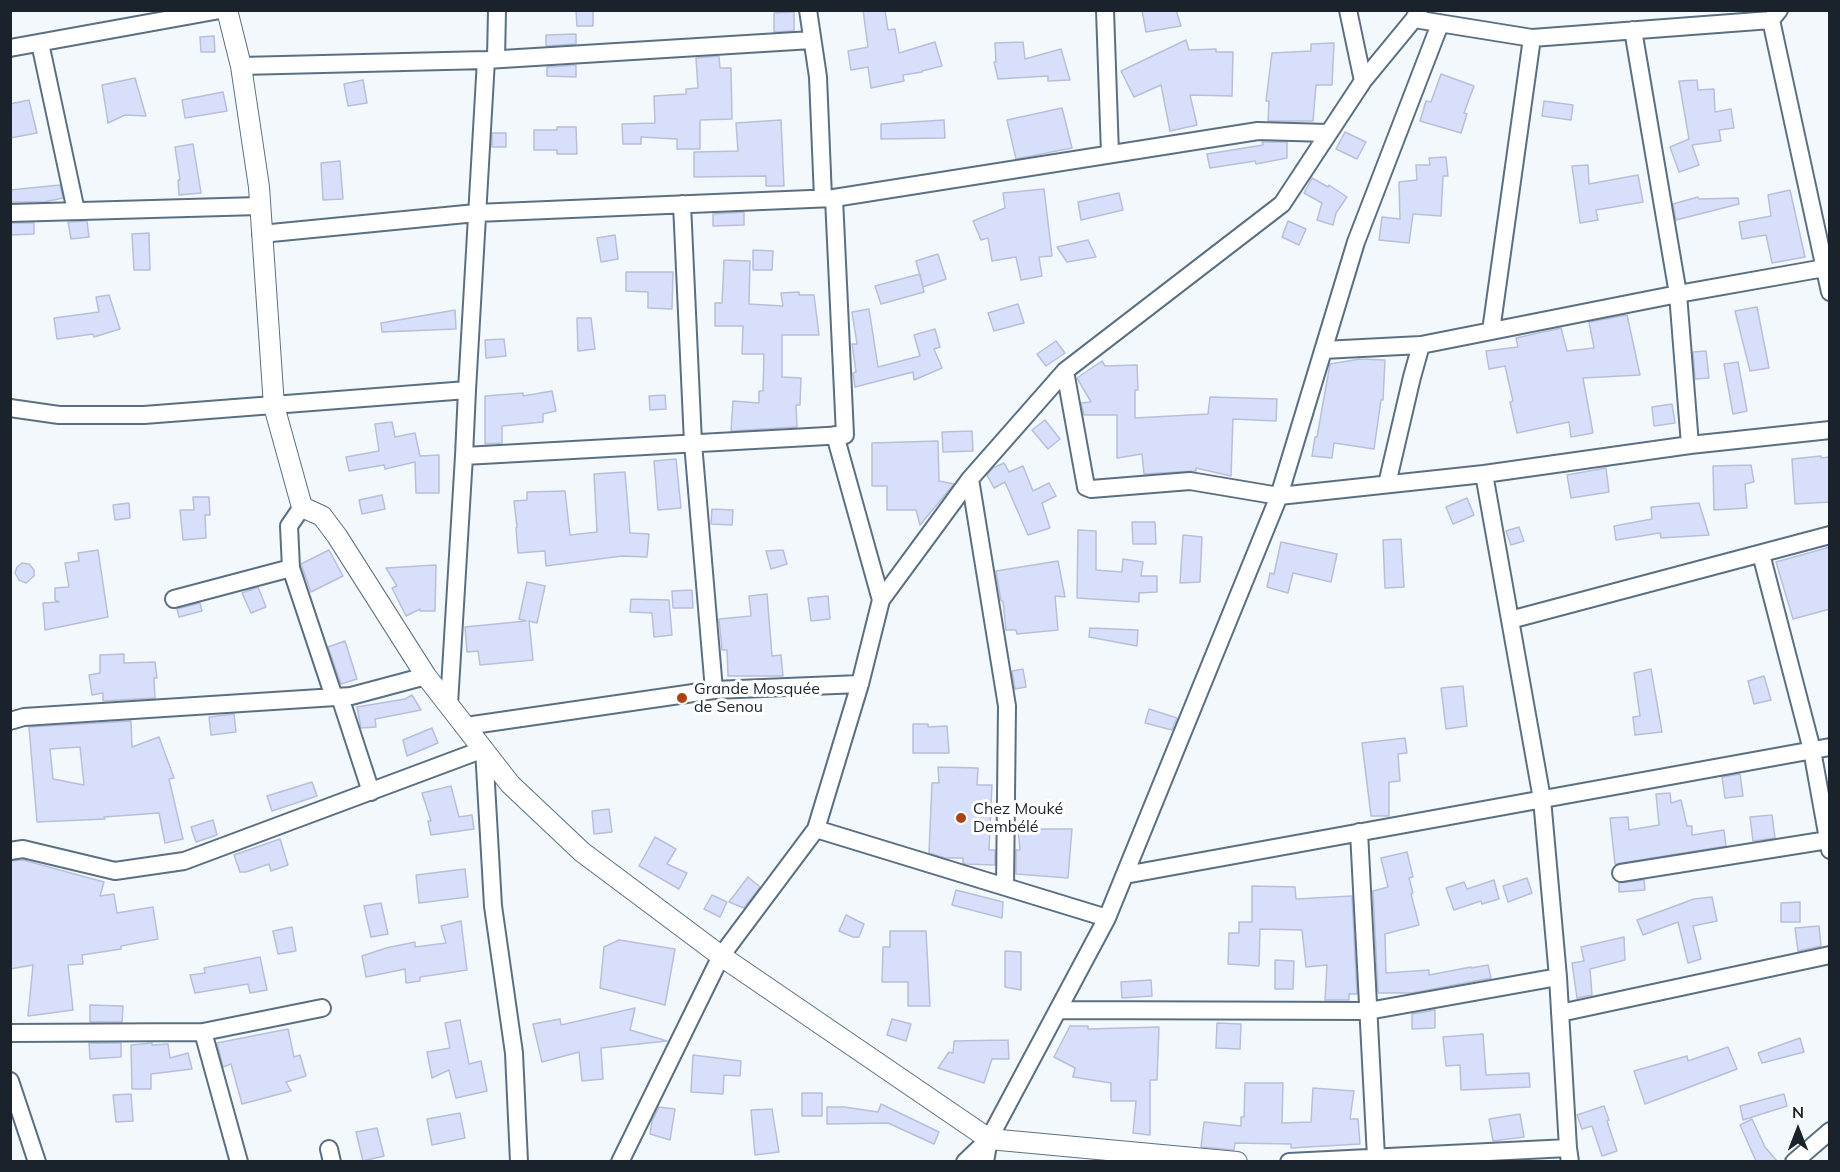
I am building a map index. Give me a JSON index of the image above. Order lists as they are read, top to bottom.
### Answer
{
  "places": ["Grande Mosquée de Senou", "Chez Mouké Dembélé"],
  "north": "top"
}
